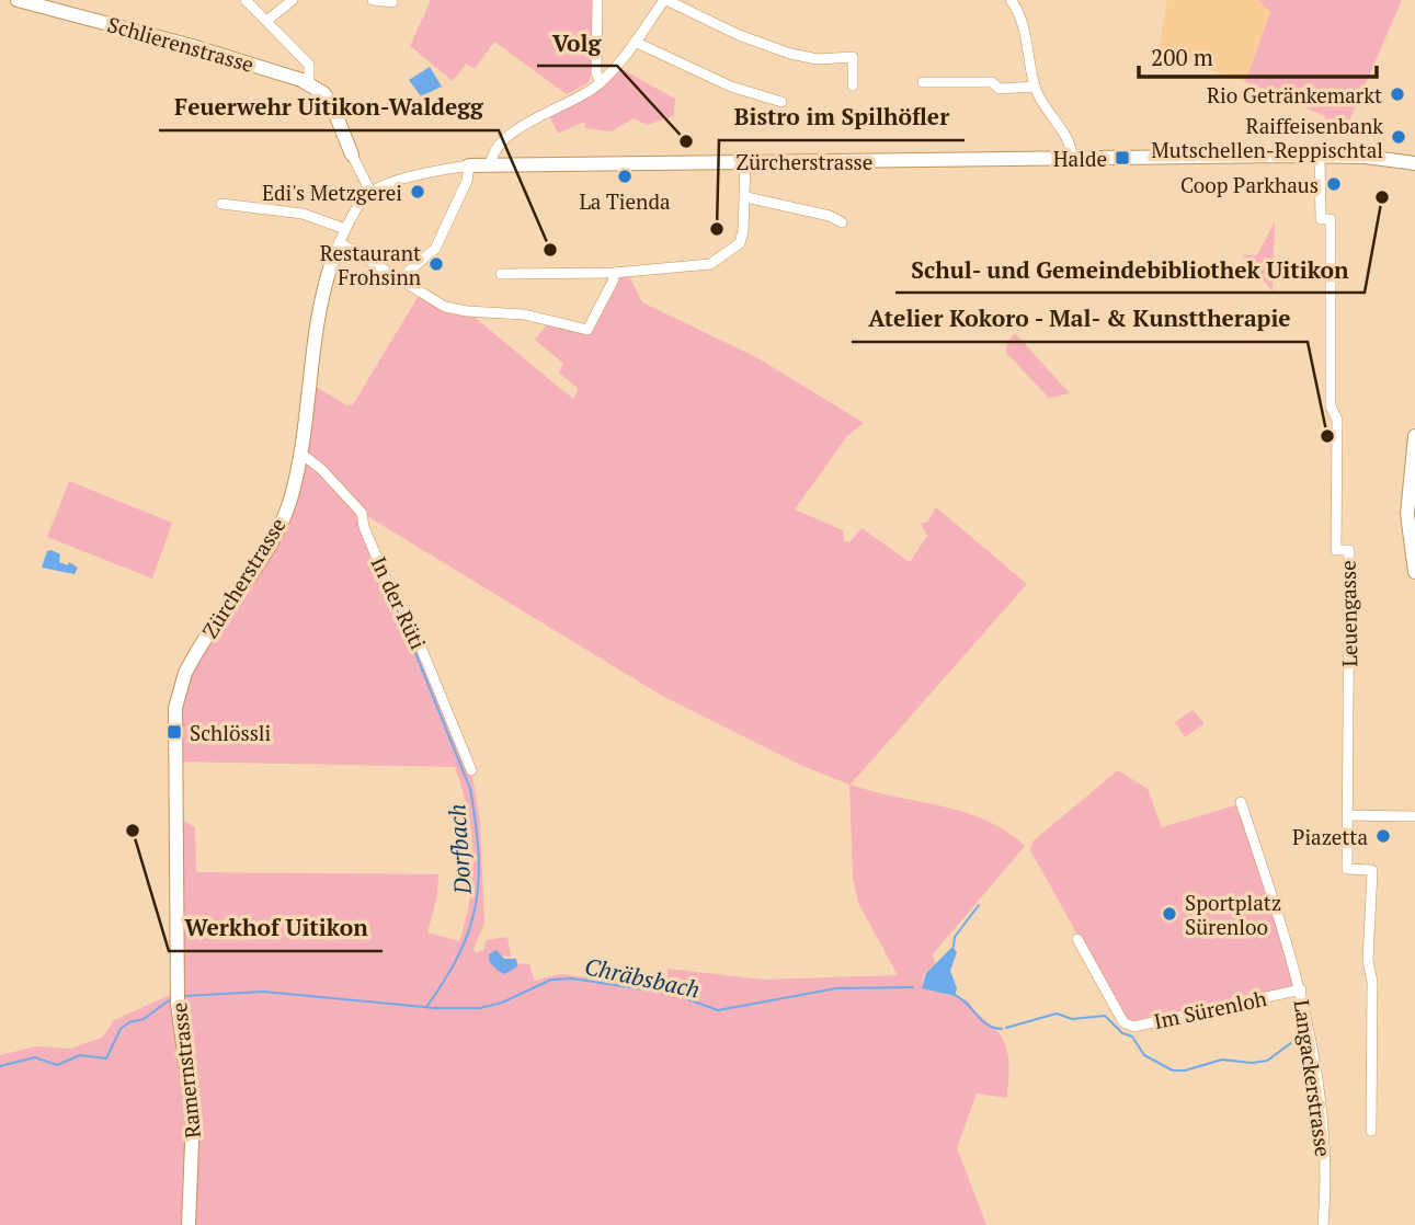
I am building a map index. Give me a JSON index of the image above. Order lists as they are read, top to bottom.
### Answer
{
  "streets": {
    "street": [
      "Schlierenstrasse",
      "Zürcherstrasse",
      "In der Rüti",
      "Leuengasse",
      "Im Sürenloh",
      "Ramernstrasse",
      "Langackerstrasse"
    ]
  },
  "crossings": [
    ["Schlierenstrasse", "Zürcherstrasse"],
    ["Zürcherstrasse", "In der Rüti"],
    ["Zürcherstrasse", "Leuengasse"],
    ["Zürcherstrasse", "Ramernstrasse"],
    ["Im Sürenloh", "Langackerstrasse"]
  ],
  "water": ["Dorfbach", "Chräbsbach"],
  "places": {
    "other": [
      "Rio Getränkemarkt",
      "Raiffeisenbank Mutschellen-Reppischtal",
      "Volg",
      "La Tienda",
      "Coop Parkhaus",
      "Edi's Metzgerei",
      "Schul- und Gemeindebibliothek Uitikon",
      "Bistro im Spilhöfler",
      "Feuerwehr Uitikon-Waldegg",
      "Restaurant Frohsinn",
      "Atelier Kokoro - Mal- & Kunsttherapie",
      "Werkhof Uitikon",
      "Piazetta",
      "Sportplatz Sürenloo"
    ],
    "transit": ["Halde", "Schlössli"]
  },
  "scale_bar": "200 m"
}
